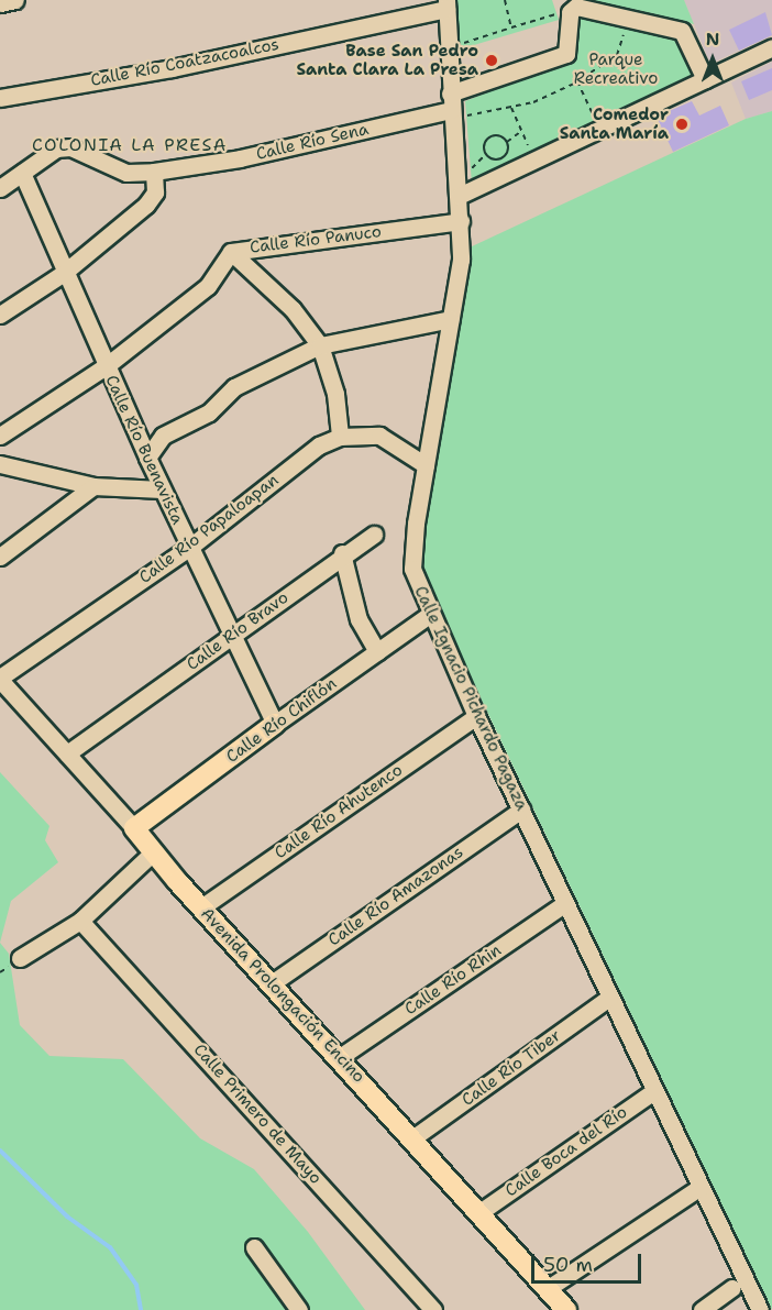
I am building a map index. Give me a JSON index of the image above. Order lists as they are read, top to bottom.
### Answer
{
  "streets": {
    "main road": ["Calle Río Chiflón", "Avenida Prolongación Encino"],
    "street": [
      "Calle Río Coatzacoalcos",
      "Calle Río Sena",
      "Calle Río Panuco",
      "Calle Río Buenavista",
      "Calle Río Papaloapan",
      "Calle Río Bravo",
      "Calle Ignacio Pichardo Pagaza",
      "Calle Río Ahutenco",
      "Calle Río Amazonas",
      "Calle Río Rhin",
      "Calle Río Tiber",
      "Calle Primero de Mayo",
      "Calle Boca del Río"
    ]
  },
  "crossings": [
    ["Calle Río Coatzacoalcos", "Calle Ignacio Pichardo Pagaza"],
    ["Calle Río Sena", "Calle Río Buenavista"],
    ["Calle Río Sena", "Calle Ignacio Pichardo Pagaza"],
    ["Calle Río Panuco", "Calle Río Buenavista"],
    ["Calle Río Panuco", "Calle Ignacio Pichardo Pagaza"],
    ["Calle Río Buenavista", "Calle Río Papaloapan"],
    ["Calle Río Buenavista", "Calle Río Bravo"],
    ["Calle Río Buenavista", "Calle Río Chiflón"],
    ["Calle Río Papaloapan", "Calle Ignacio Pichardo Pagaza"],
    ["Calle Río Papaloapan", "Avenida Prolongación Encino"],
    ["Calle Río Bravo", "Avenida Prolongación Encino"],
    ["Calle Ignacio Pichardo Pagaza", "Calle Río Chiflón"],
    ["Calle Ignacio Pichardo Pagaza", "Calle Río Ahutenco"],
    ["Calle Ignacio Pichardo Pagaza", "Calle Río Amazonas"],
    ["Calle Ignacio Pichardo Pagaza", "Calle Río Rhin"],
    ["Calle Ignacio Pichardo Pagaza", "Calle Río Tiber"],
    ["Calle Ignacio Pichardo Pagaza", "Calle Boca del Río"],
    ["Calle Río Chiflón", "Avenida Prolongación Encino"],
    ["Calle Río Ahutenco", "Avenida Prolongación Encino"],
    ["Calle Río Amazonas", "Avenida Prolongación Encino"],
    ["Calle Río Rhin", "Avenida Prolongación Encino"],
    ["Avenida Prolongación Encino", "Calle Río Tiber"],
    ["Avenida Prolongación Encino", "Calle Boca del Río"]
  ],
  "districts": ["COLONIA LA PRESA"],
  "parks": ["Parque Recreativo"],
  "places": ["Base San Pedro Santa Clara La Presa", "Comedor Santa María"],
  "scale_bar": "50 m",
  "north": "top"
}
